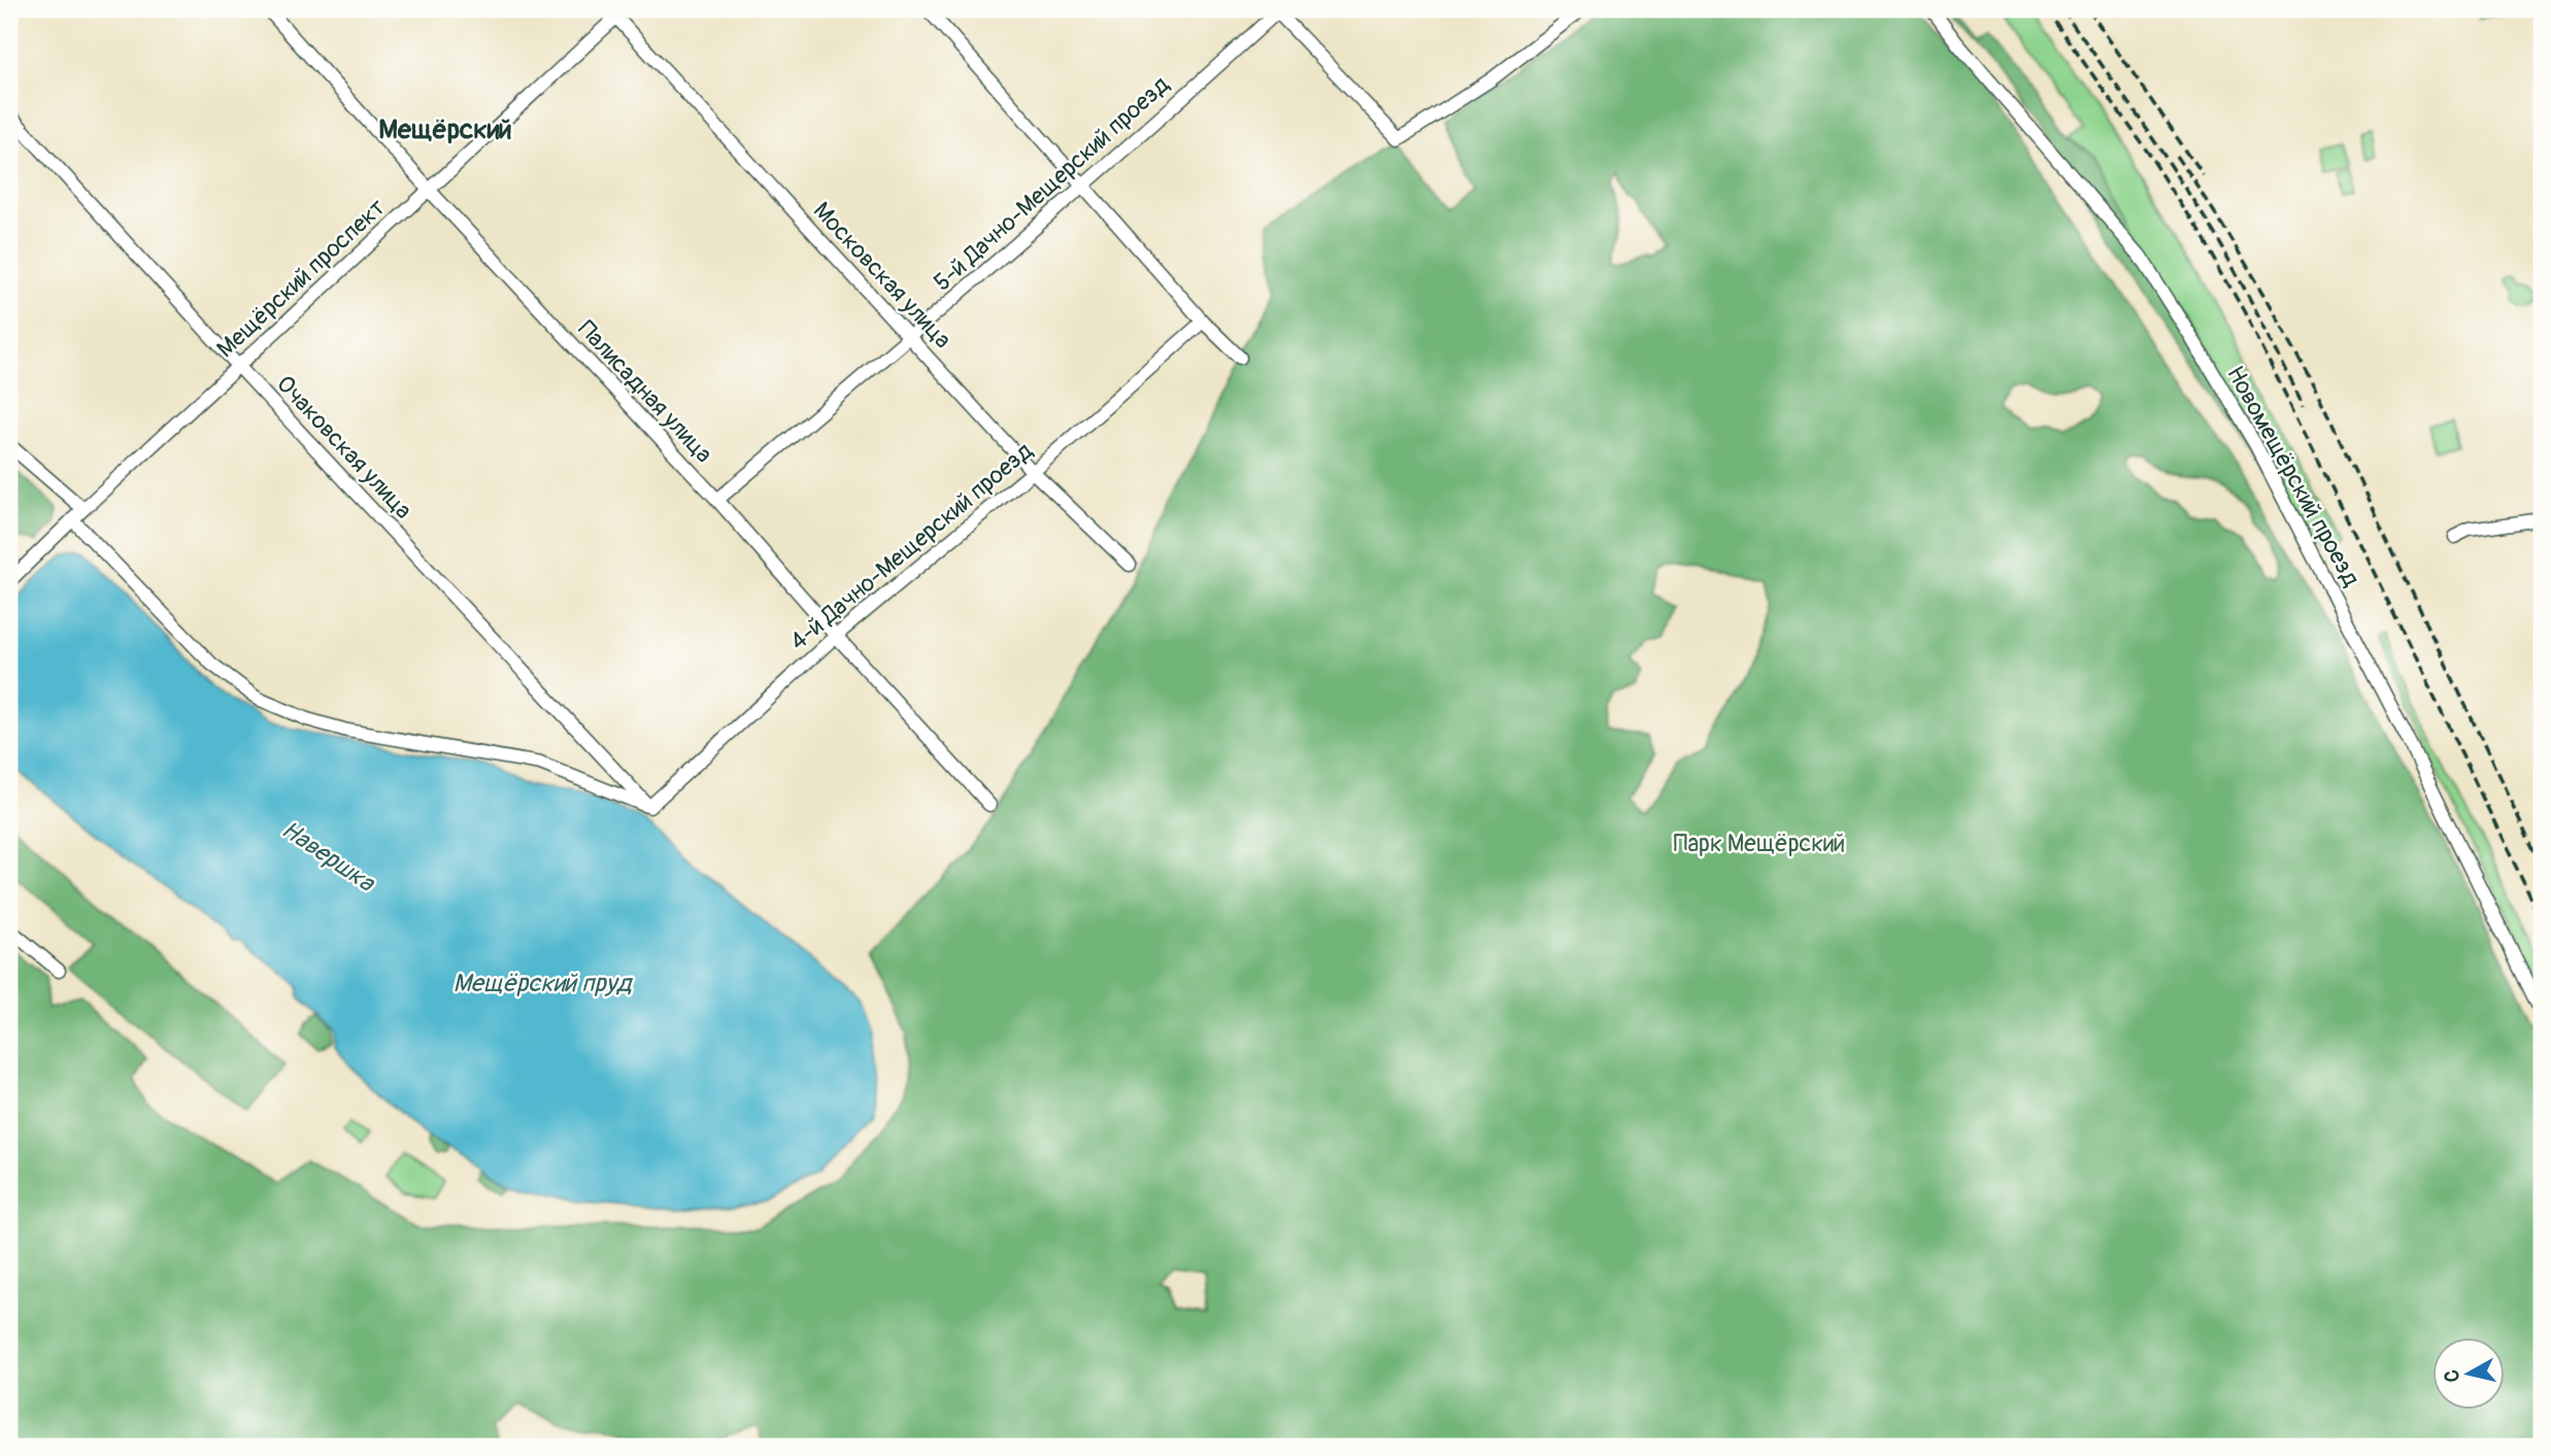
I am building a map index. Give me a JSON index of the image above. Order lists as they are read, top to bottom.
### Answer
{
  "streets": {
    "street": [
      "5-й Дачно-Мещерский проезд",
      "Московская улица",
      "Мещёрский проспект",
      "Палисадная улица",
      "Очаковская улица",
      "Новомещёрский проезд",
      "4-й Дачно-Мещерский проезд"
    ]
  },
  "crossings": [
    ["5-й Дачно-Мещерский проезд", "Московская улица"],
    ["5-й Дачно-Мещерский проезд", "Палисадная улица"],
    ["Московская улица", "Мещёрский проспект"],
    ["Московская улица", "4-й Дачно-Мещерский проезд"],
    ["Мещёрский проспект", "Палисадная улица"],
    ["Мещёрский проспект", "Очаковская улица"],
    ["Палисадная улица", "4-й Дачно-Мещерский проезд"],
    ["Очаковская улица", "4-й Дачно-Мещерский проезд"]
  ],
  "districts": ["Мещёрский"],
  "water": ["Навершка", "Мещёрский пруд"],
  "parks": ["Парк Мещёрский"],
  "north": "left"
}
